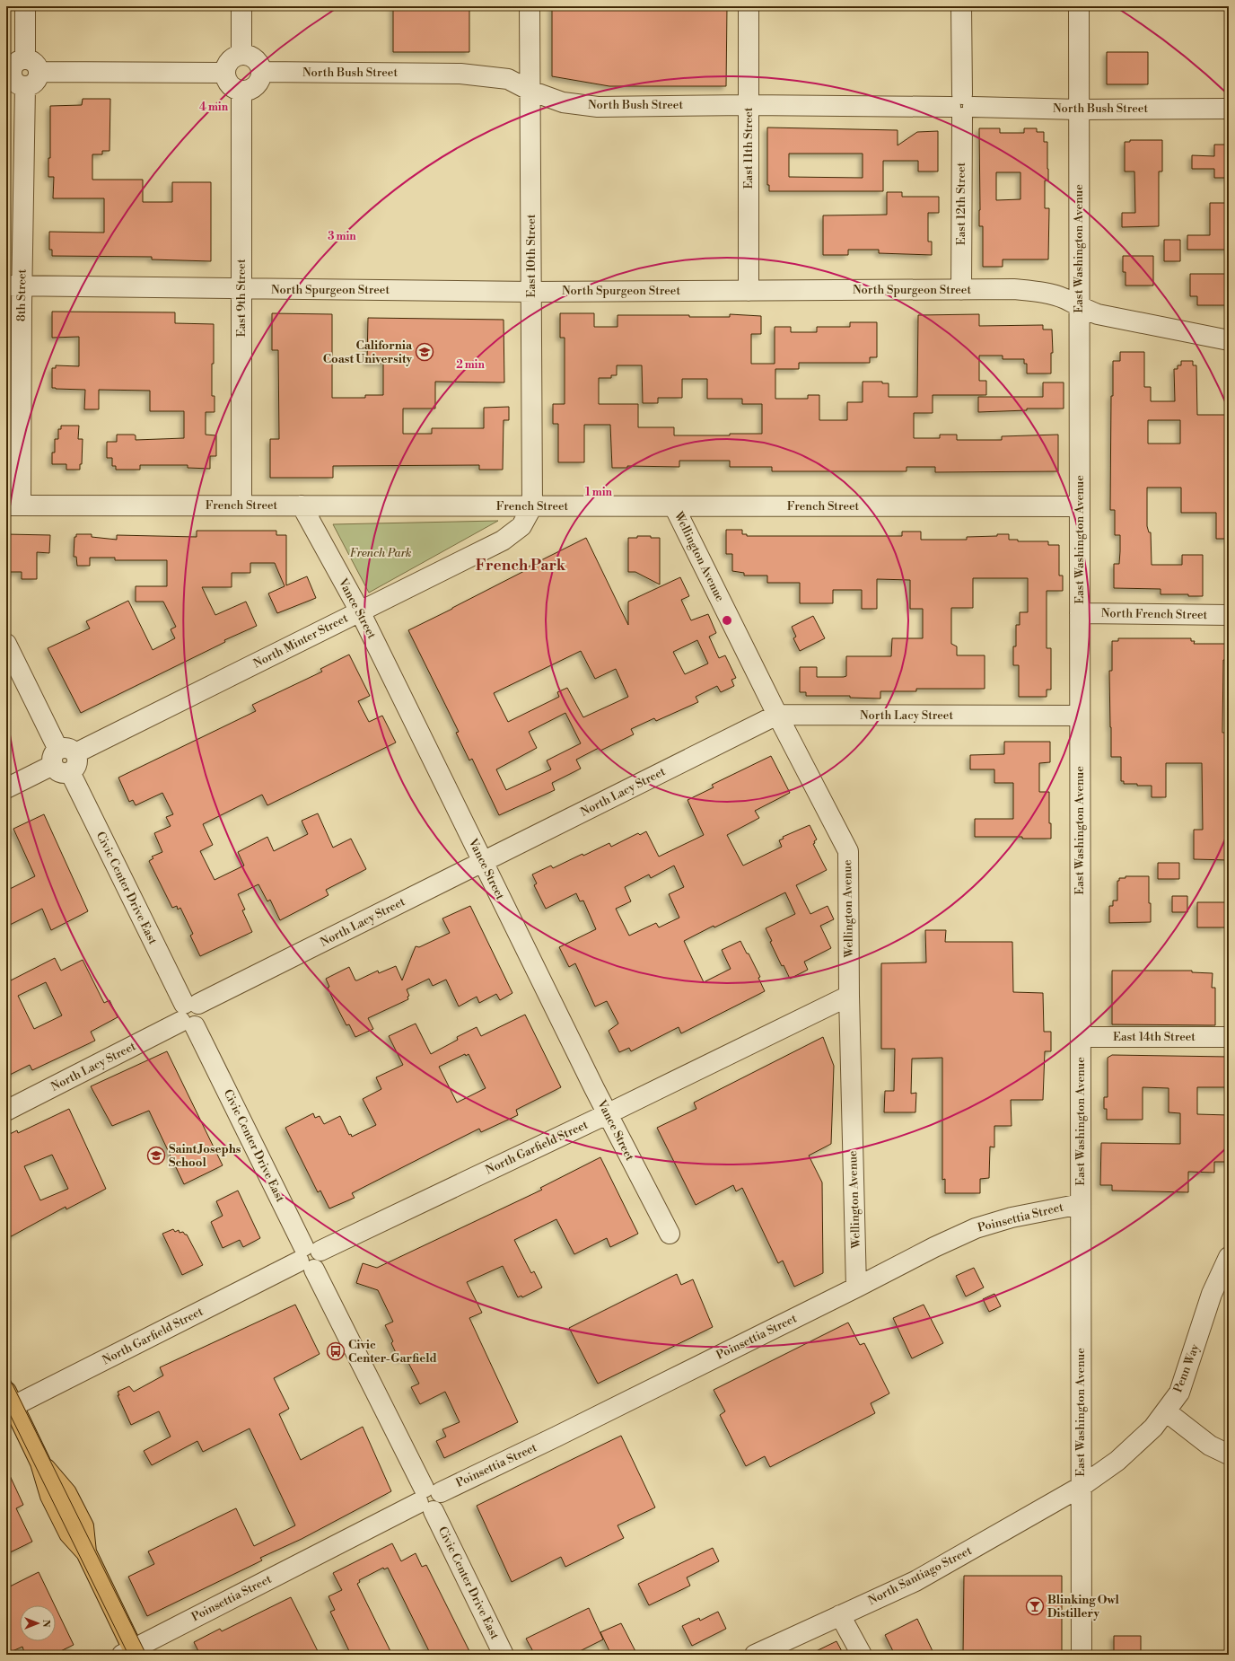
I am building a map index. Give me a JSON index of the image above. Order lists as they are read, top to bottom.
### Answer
{
  "streets": {
    "street": [
      "North Bush Street",
      "East 11th Street",
      "East 12th Street",
      "East Washington Avenue",
      "East 10th Street",
      "North Spurgeon Street",
      "8th Street",
      "East 9th Street",
      "French Street",
      "Wellington Avenue",
      "Vance Street",
      "North French Street",
      "North Minter Street",
      "North Lacy Street",
      "Civic Center Drive East",
      "East 14th Street",
      "North Garfield Street",
      "Poinsettia Street",
      "Penn Way",
      "North Santiago Street"
    ]
  },
  "crossings": [
    ["North Bush Street", "East 11th Street"],
    ["North Bush Street", "East 12th Street"],
    ["North Bush Street", "East Washington Avenue"],
    ["North Bush Street", "East 10th Street"],
    ["North Bush Street", "East 9th Street"],
    ["East 11th Street", "North Spurgeon Street"],
    ["East 12th Street", "North Spurgeon Street"],
    ["East Washington Avenue", "North Spurgeon Street"],
    ["East Washington Avenue", "French Street"],
    ["East Washington Avenue", "North French Street"],
    ["East Washington Avenue", "North Lacy Street"],
    ["East Washington Avenue", "East 14th Street"],
    ["East Washington Avenue", "Poinsettia Street"],
    ["East Washington Avenue", "Penn Way"],
    ["East Washington Avenue", "North Santiago Street"],
    ["East 10th Street", "North Spurgeon Street"],
    ["East 10th Street", "French Street"],
    ["East 10th Street", "North Minter Street"],
    ["North Spurgeon Street", "8th Street"],
    ["North Spurgeon Street", "East 9th Street"],
    ["8th Street", "French Street"],
    ["East 9th Street", "French Street"],
    ["French Street", "Wellington Avenue"],
    ["French Street", "Vance Street"],
    ["French Street", "North Minter Street"],
    ["Wellington Avenue", "North Lacy Street"],
    ["Wellington Avenue", "North Garfield Street"],
    ["Wellington Avenue", "Poinsettia Street"],
    ["Vance Street", "North Minter Street"],
    ["Vance Street", "North Lacy Street"],
    ["Vance Street", "North Garfield Street"],
    ["North Minter Street", "Civic Center Drive East"],
    ["North Lacy Street", "Civic Center Drive East"],
    ["Civic Center Drive East", "North Garfield Street"],
    ["Civic Center Drive East", "Poinsettia Street"],
    ["Penn Way", "North Santiago Street"]
  ],
  "districts": ["French Park"],
  "parks": ["French Park"],
  "places": {
    "school or university": ["California Coast University", "Saint Josephs School"],
    "bus stop": ["Civic Center-Garfield"],
    "bar": ["Blinking Owl Distillery"]
  },
  "north": "right",
  "rings": [
    "4 min",
    "3 min",
    "2 min",
    "1 min"
  ]
}
